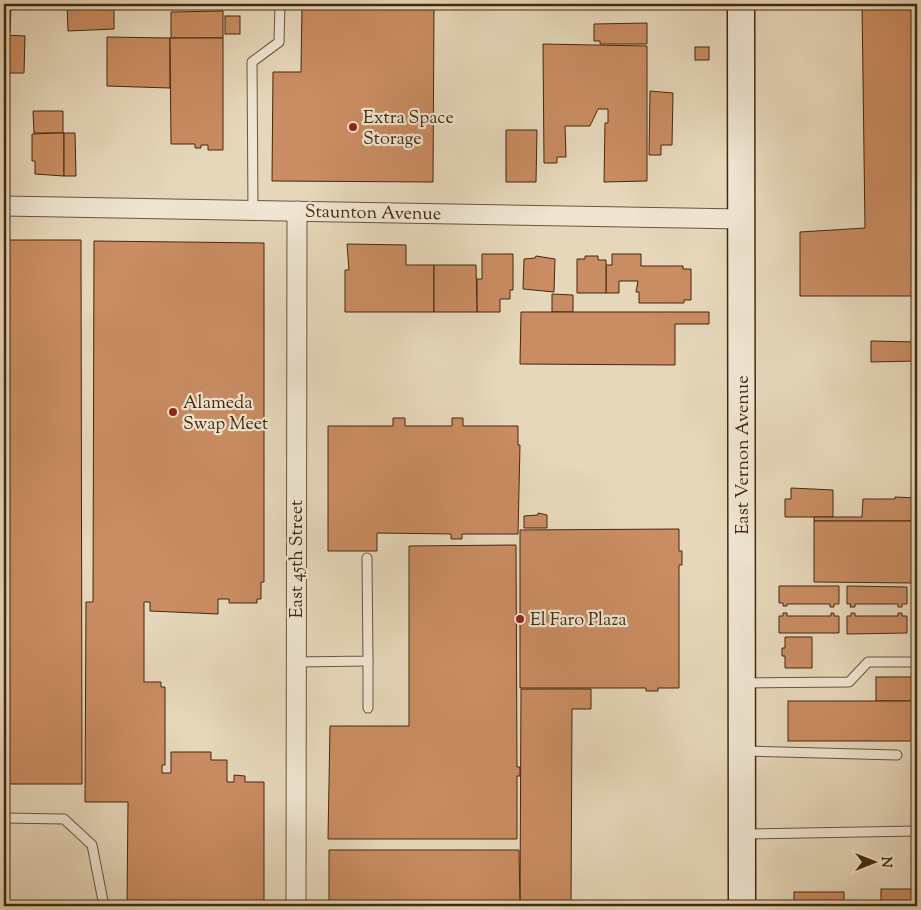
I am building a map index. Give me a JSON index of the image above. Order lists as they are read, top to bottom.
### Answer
{
  "streets": {
    "main road": ["East Vernon Avenue"],
    "street": ["Staunton Avenue", "East 45th Street"]
  },
  "crossings": [
    ["Staunton Avenue", "East Vernon Avenue"],
    ["Staunton Avenue", "East 45th Street"]
  ],
  "places": ["Extra Space Storage", "Alameda Swap Meet", "El Faro Plaza"],
  "north": "right"
}
